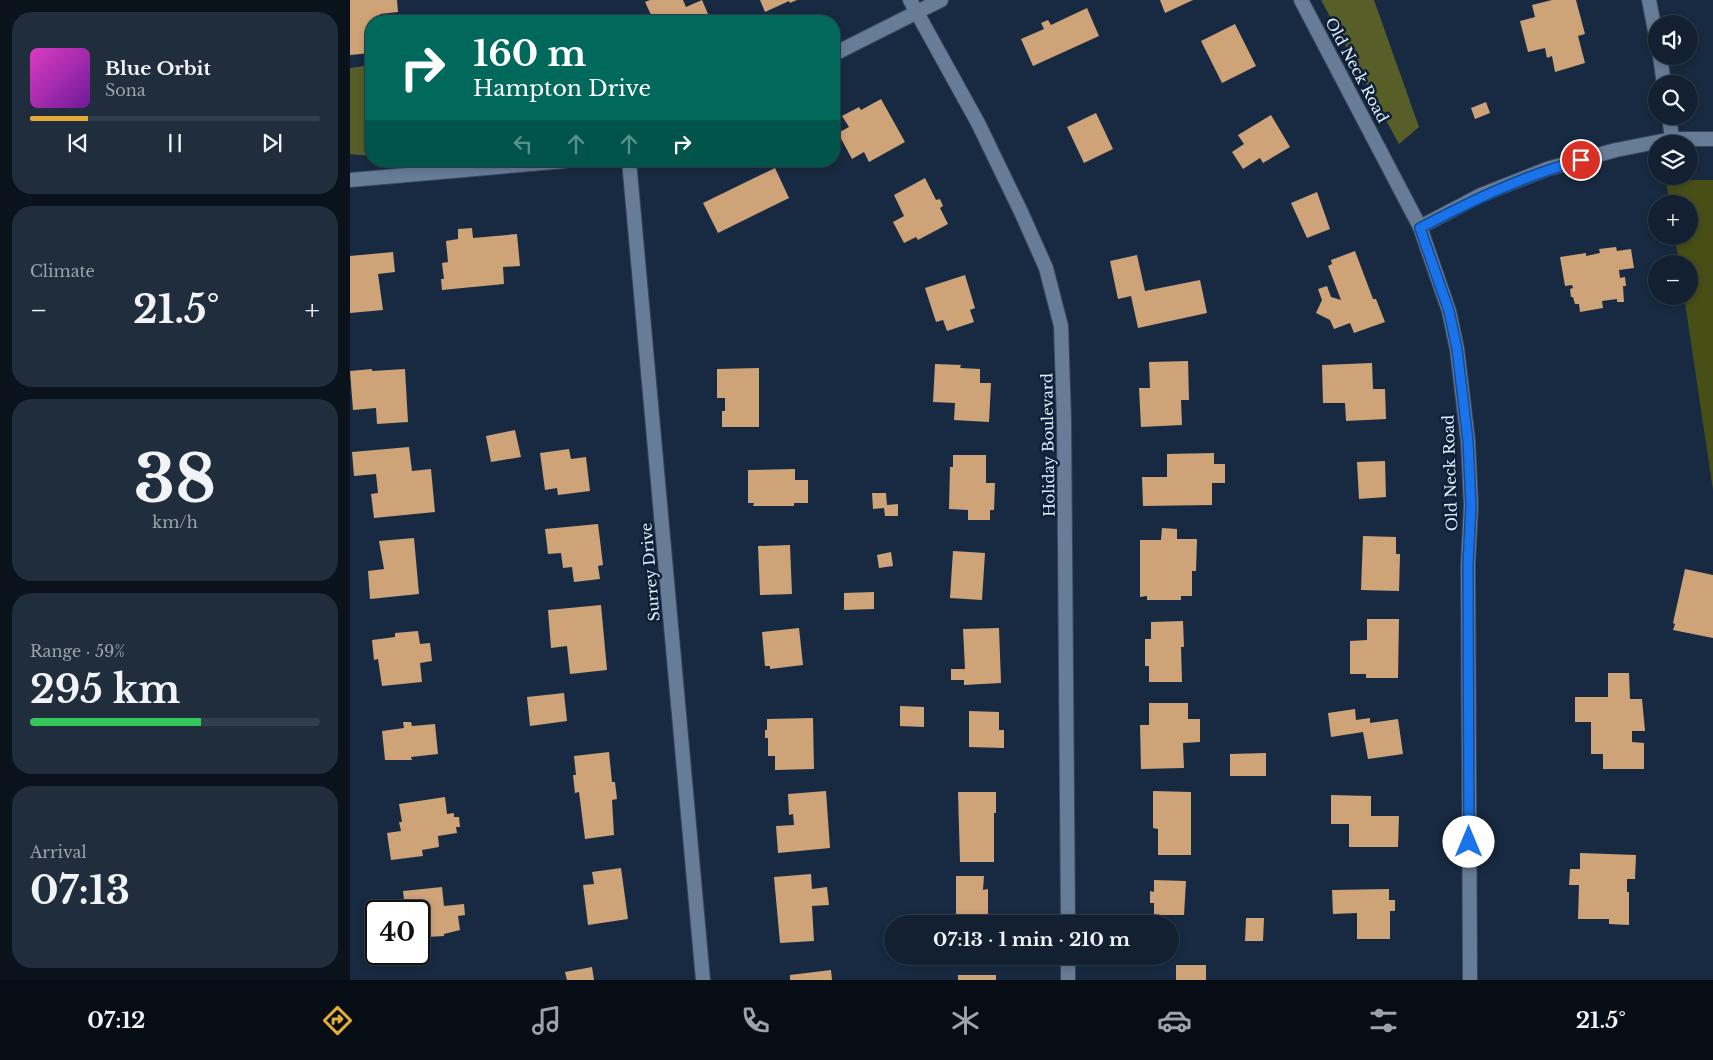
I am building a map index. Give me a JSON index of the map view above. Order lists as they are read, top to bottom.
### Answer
{
  "streets": {
    "street": ["Old Neck Road", "Holiday Boulevard", "Surrey Drive"]
  },
  "page": {
    "map_buttons": ["+", "−"],
    "turn": ["160 m", "Hampton Drive"],
    "song": ["Blue Orbit", "Sona"],
    "tile": [
      "Climate",
      ["38", "km/h"],
      ["Range · 59%", "295 km"],
      ["Arrival", "07:13"]
    ],
    "heat": ["−", "21.5°", "+"],
    "limit": "40",
    "trip": "07:13 · 1 min · 210 m",
    "tabs": ["07:12", "21.5°"]
  }
}
